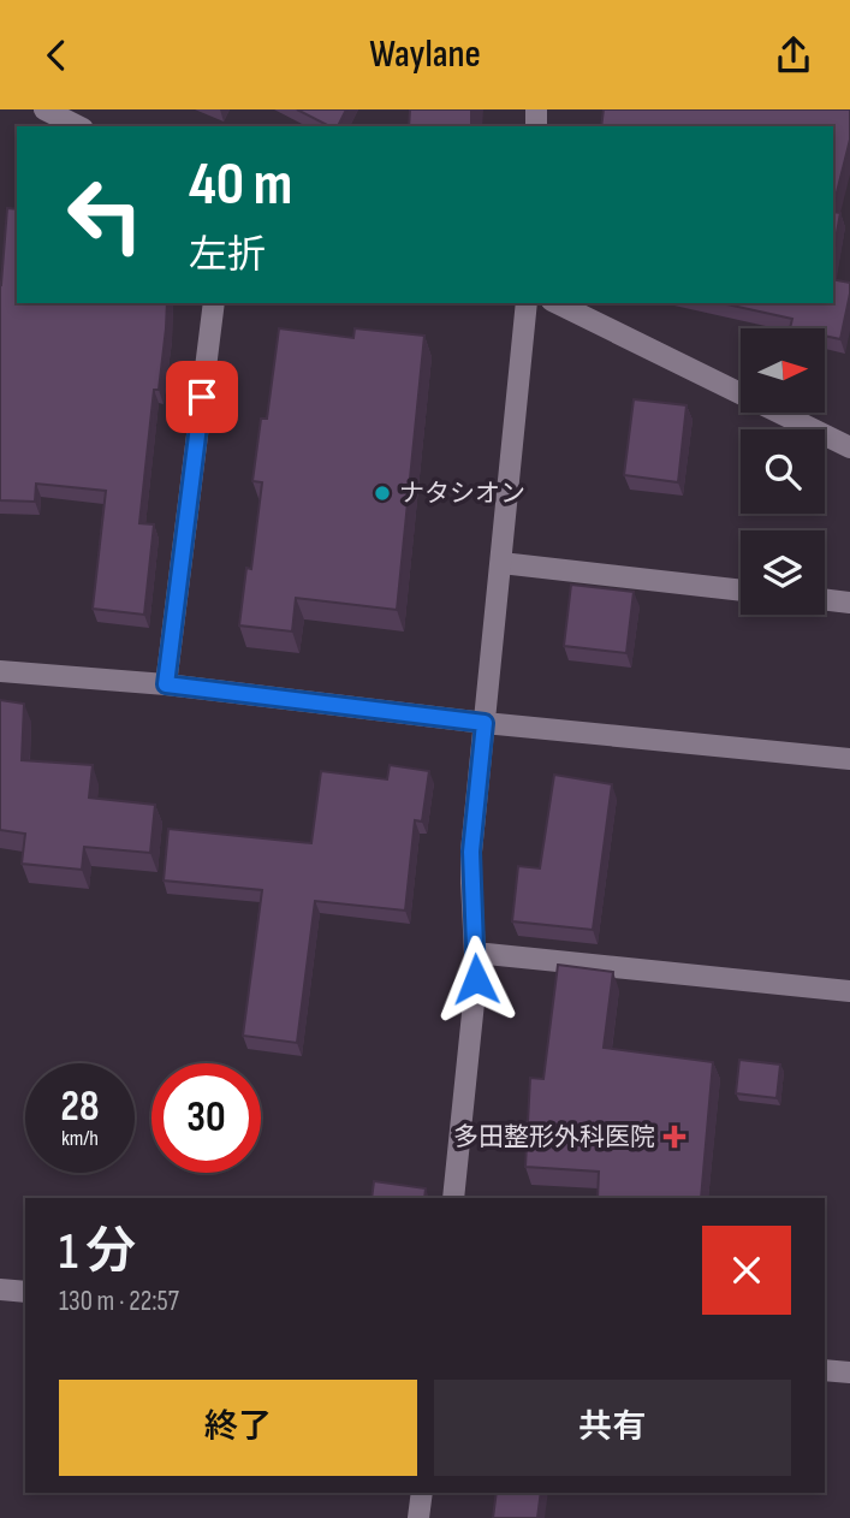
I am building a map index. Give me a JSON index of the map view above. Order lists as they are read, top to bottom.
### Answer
{
  "places": {
    "other": ["ナタシオン"],
    "health": ["多田整形外科医院"]
  },
  "north": "right",
  "page": {
    "header": "Waylane",
    "turn": ["40 m", "左折"],
    "speed": "28 km/h",
    "limit": "30",
    "heading": ["1 分", "130 m · 22:57"],
    "buttons": ["終了", "共有"]
  }
}
